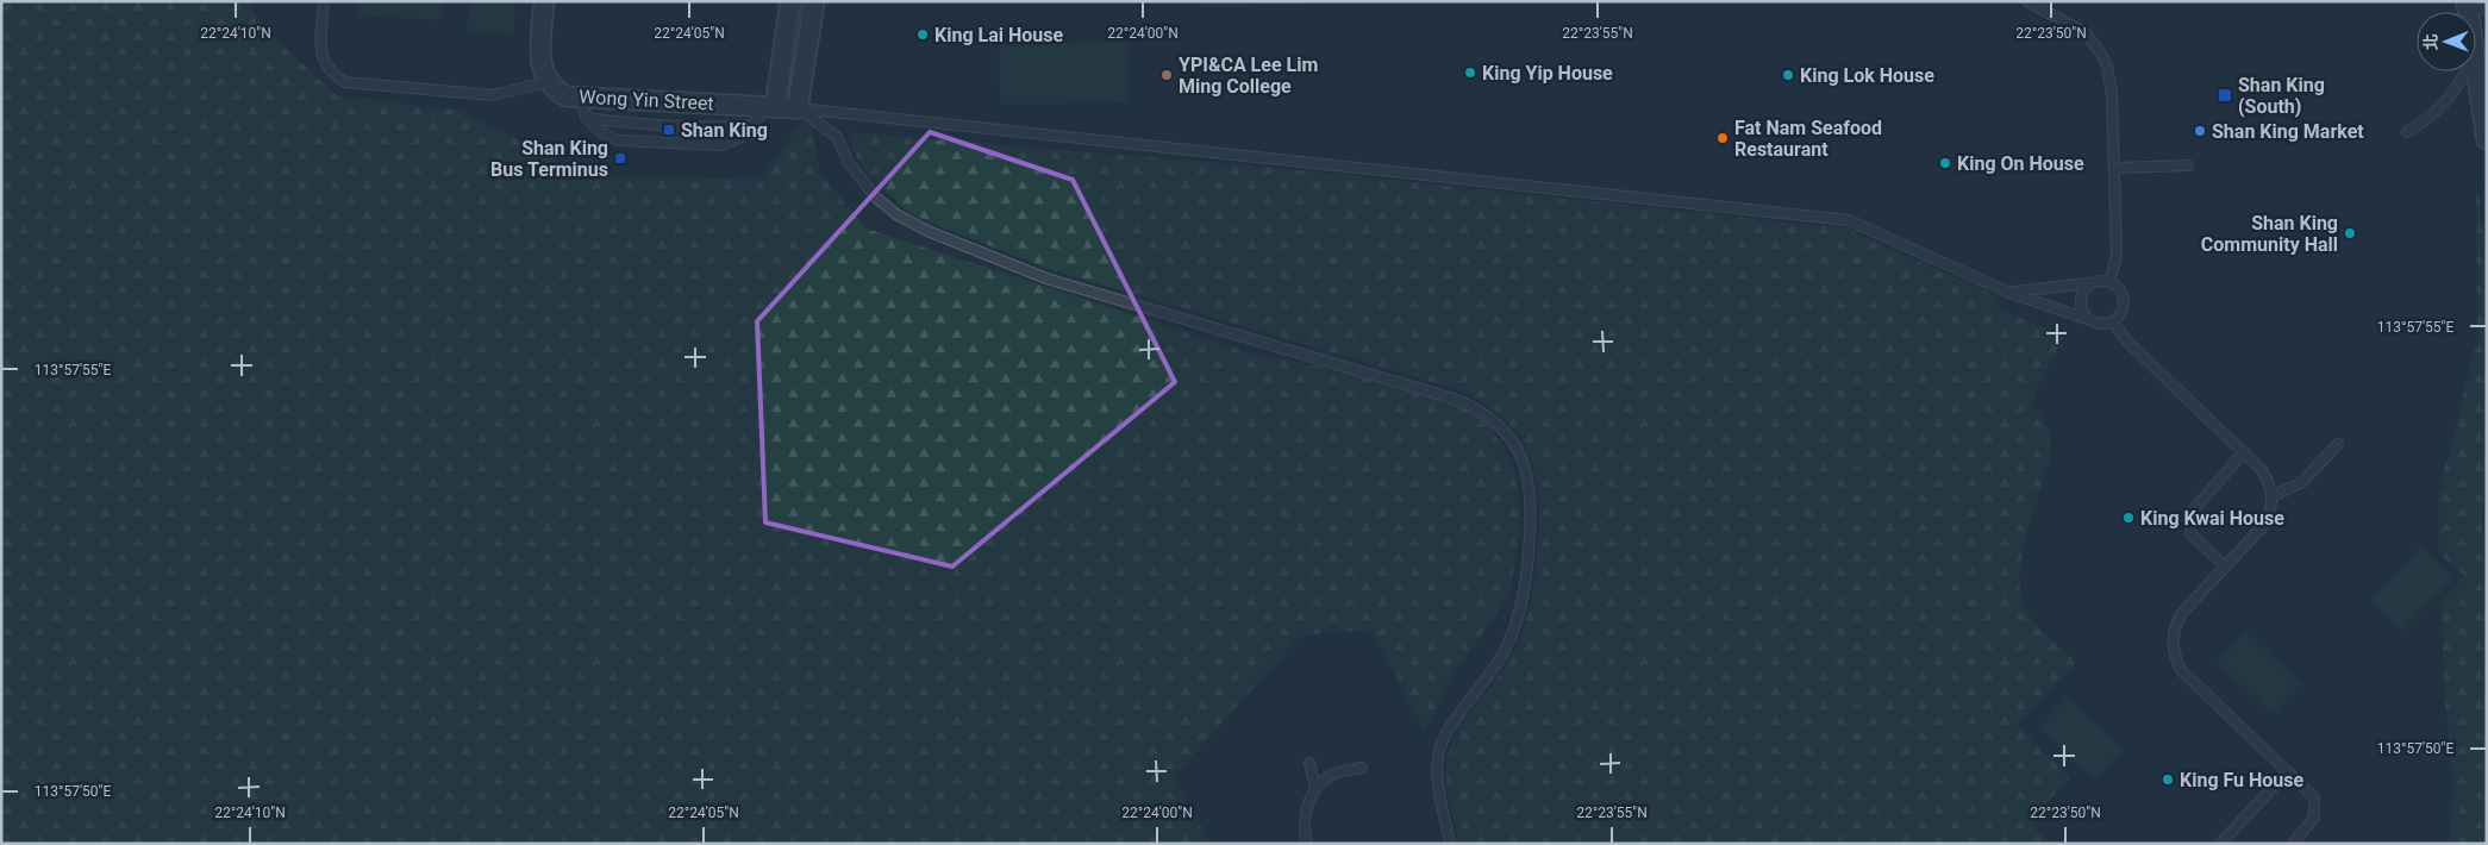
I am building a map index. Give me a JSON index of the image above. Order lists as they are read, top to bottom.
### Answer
{
  "streets": {
    "street": ["Wong Yin Street"]
  },
  "places": {
    "other": [
      "King Lai House",
      "King Yip House",
      "YPI&CA Lee Lim Ming College",
      "King Lok House",
      "Shan King Market",
      "Fat Nam Seafood Restaurant",
      "King On House",
      "Shan King Community Hall",
      "King Kwai House",
      "King Fu House"
    ],
    "transit": ["Shan King (South)", "Shan King", "Shan King Bus Terminus"]
  },
  "north": "left",
  "coordinates": [
    "22°24'10\"N",
    "22°24'05\"N",
    "22°24'00\"N",
    "22°23'55\"N",
    "22°23'50\"N",
    "113°57'55\"E",
    "113°57'50\"E"
  ]
}
